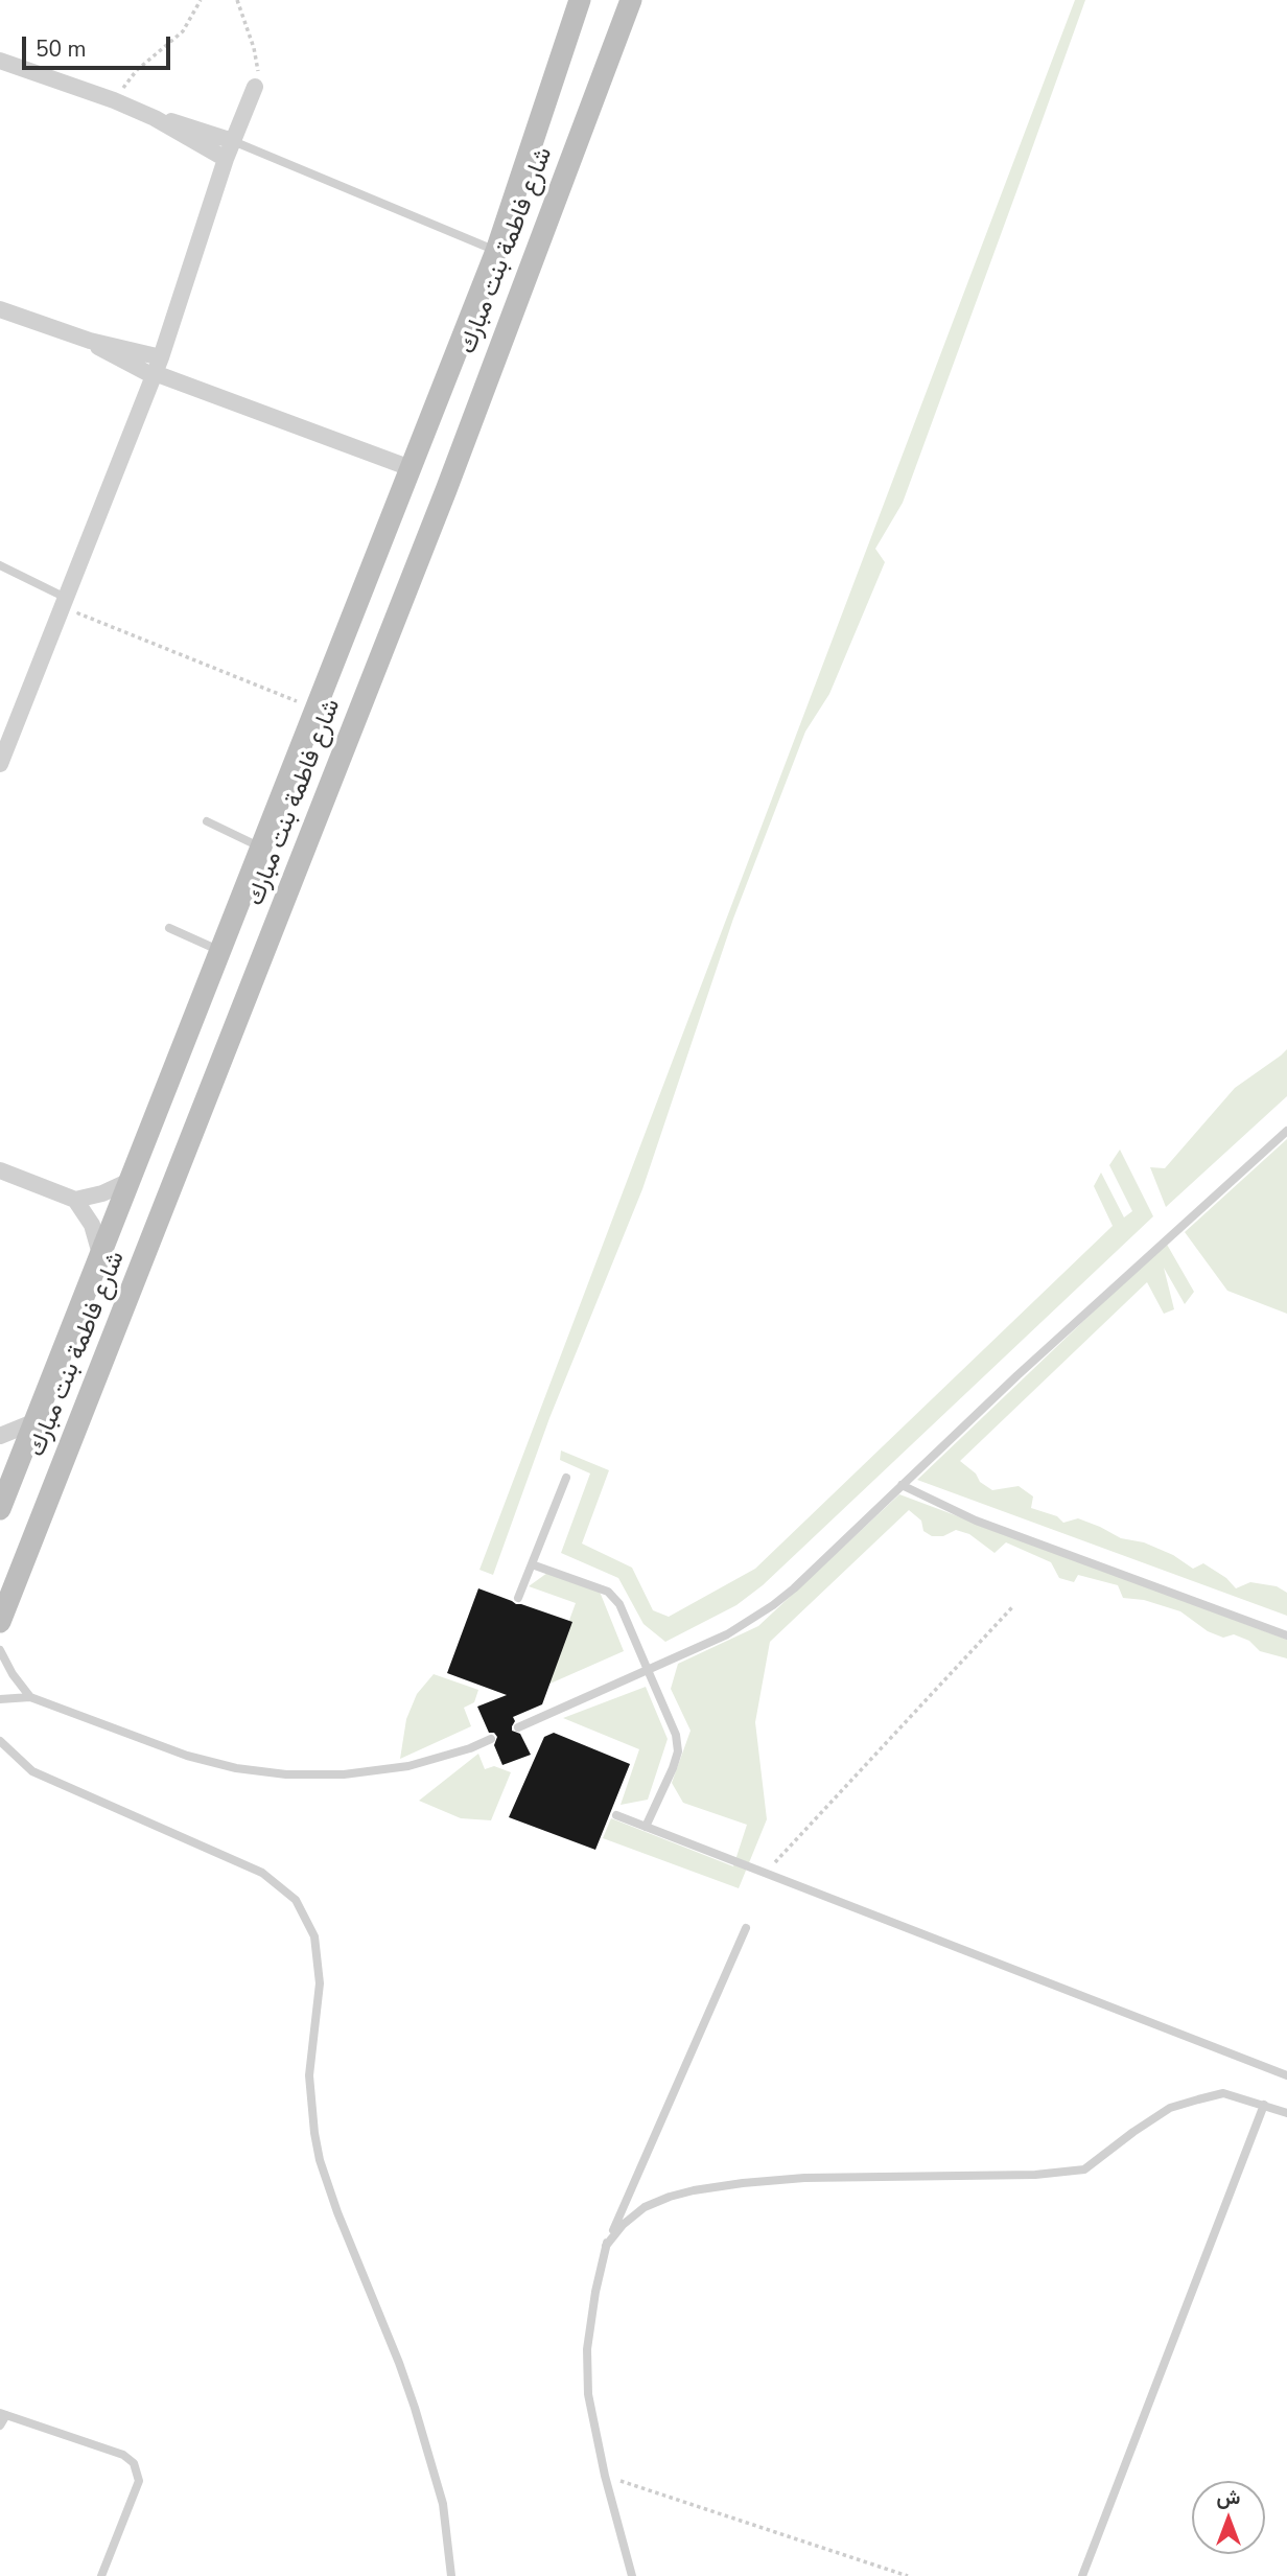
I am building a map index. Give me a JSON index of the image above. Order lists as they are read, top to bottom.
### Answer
{
  "streets": {
    "street": ["شارع فاطمة بنت مبارك"]
  },
  "scale_bar": "50 m",
  "north": "top"
}
